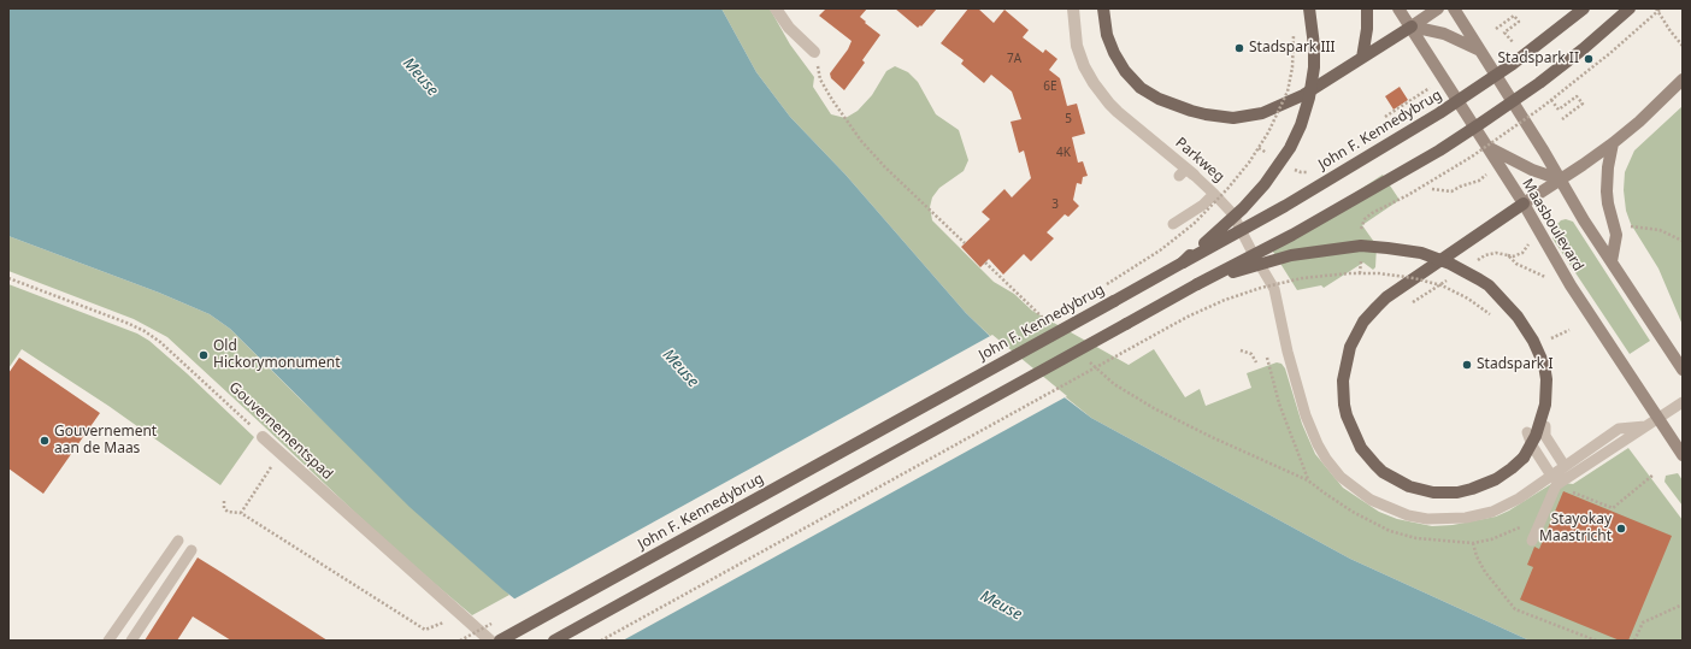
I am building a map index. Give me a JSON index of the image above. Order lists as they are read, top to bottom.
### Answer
{
  "streets": {
    "main road": ["John F. Kennedybrug", "Maasboulevard"],
    "street": ["Parkweg", "Gouvernementspad"]
  },
  "water": ["Meuse"],
  "places": [
    "Stadspark III",
    "Stadspark II",
    "Old Hickorymonument",
    "Stadspark I",
    "Gouvernement aan de Maas",
    "Stayokay Maastricht"
  ],
  "house_numbers": [
    "7A",
    "6E",
    "5",
    "4K",
    "3"
  ]
}
